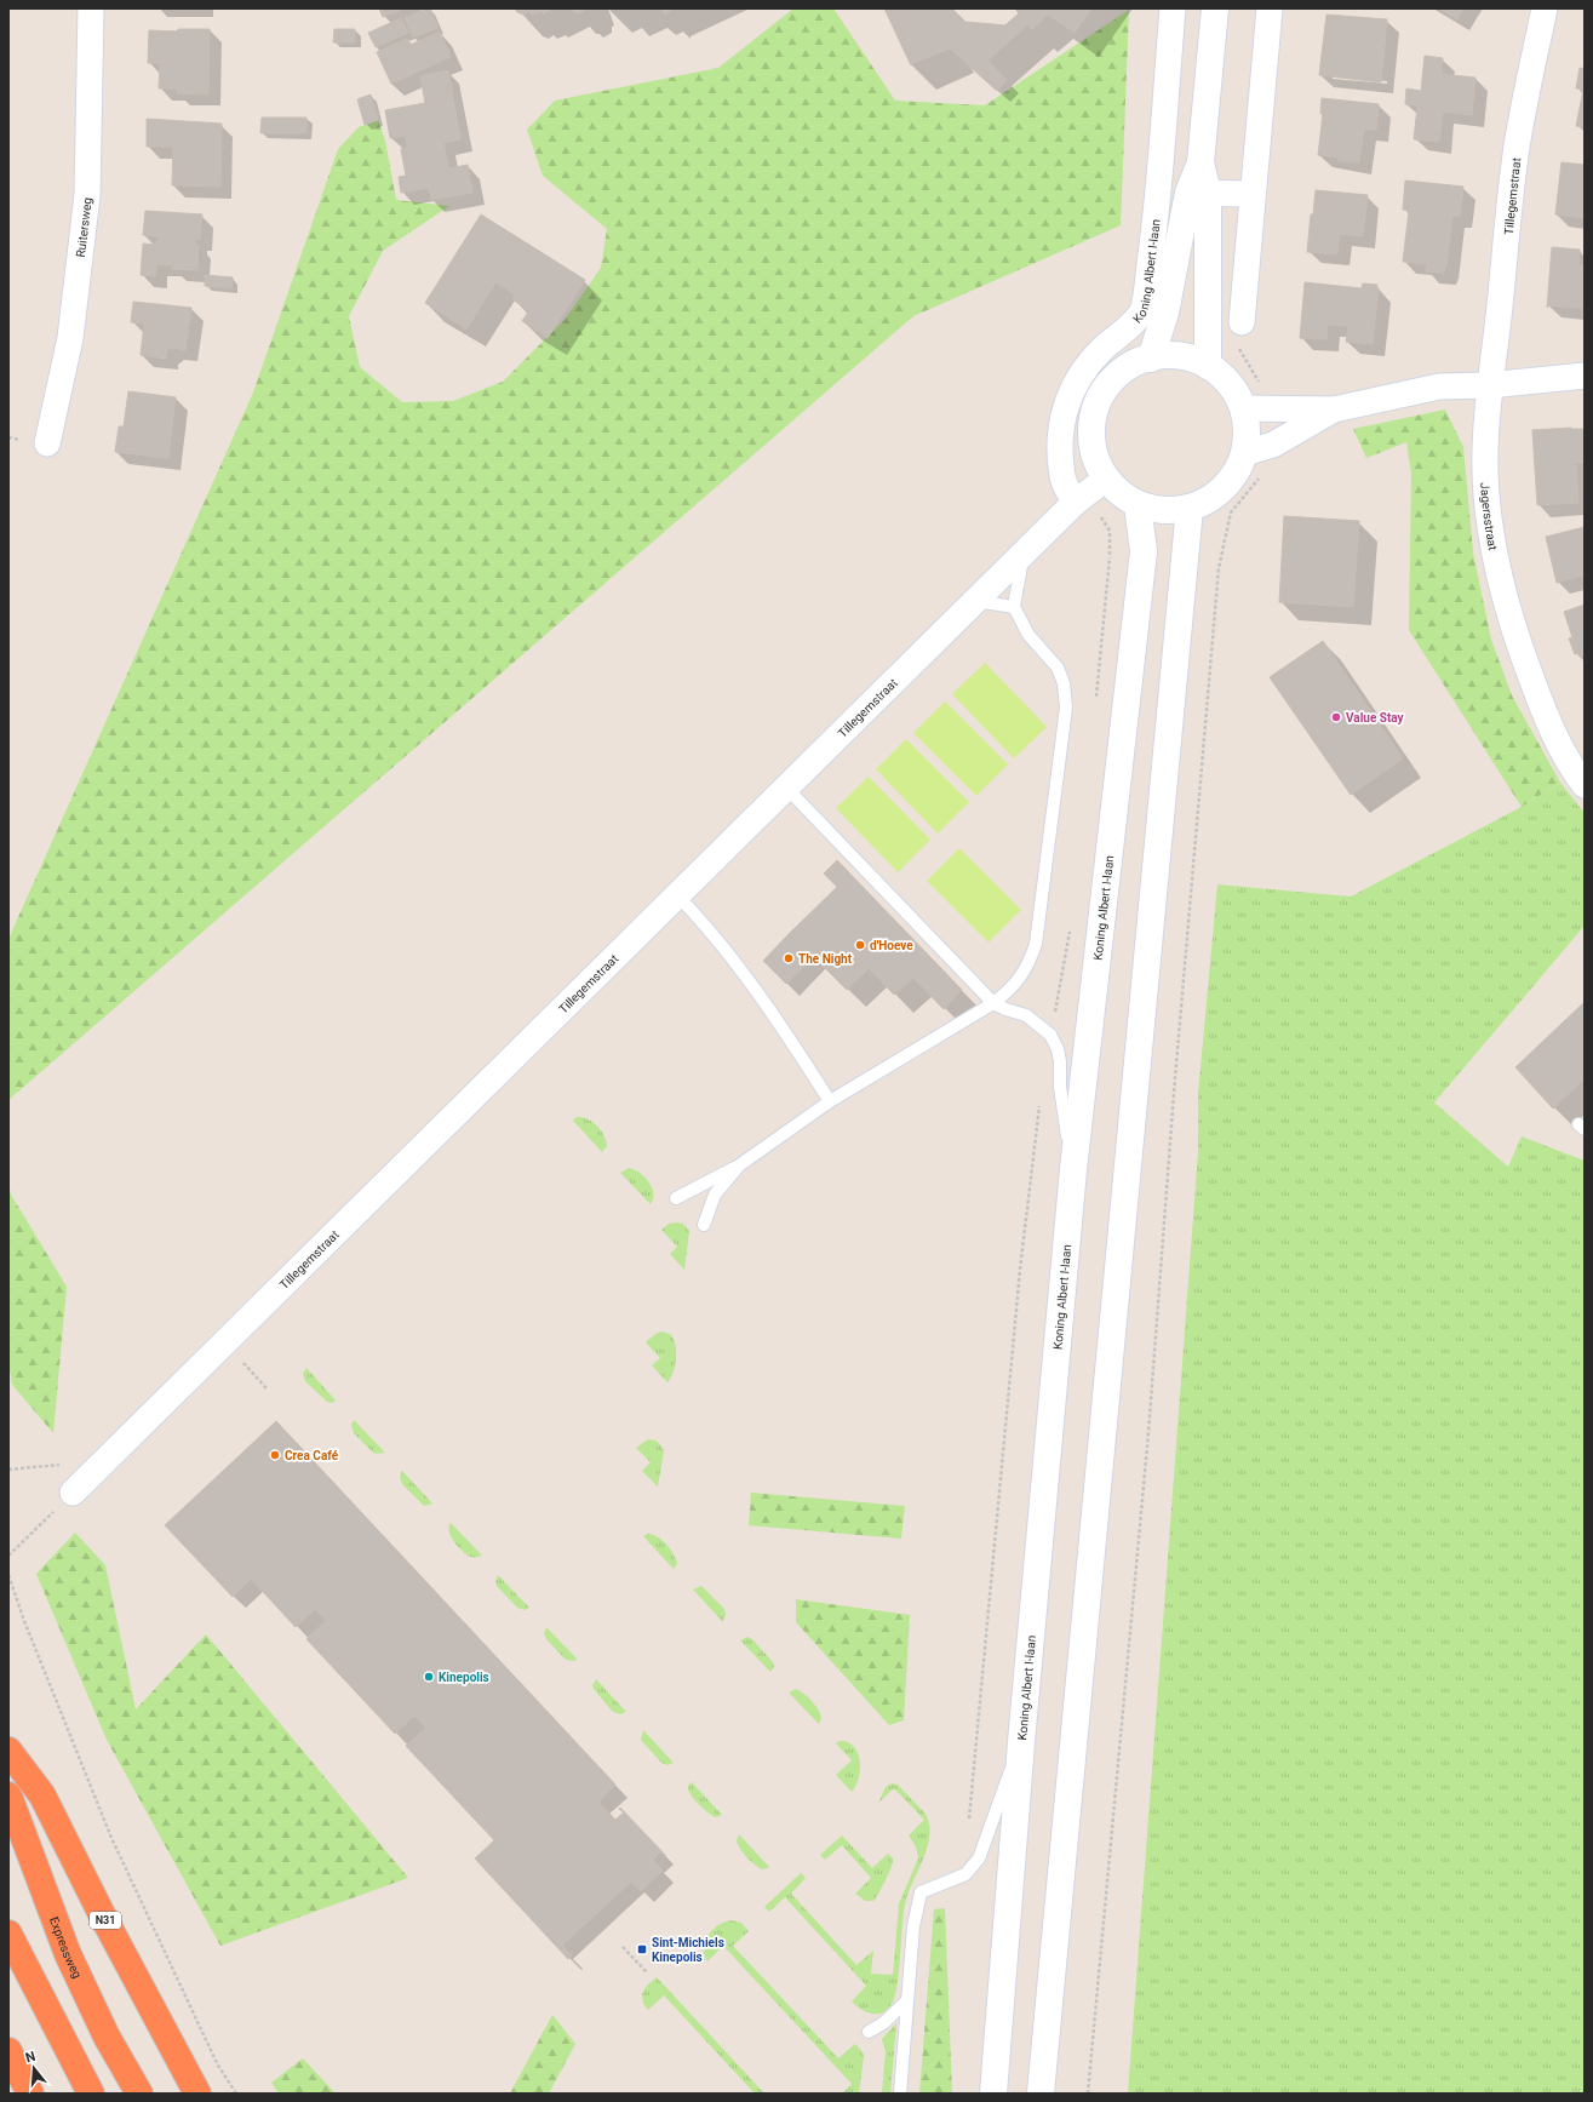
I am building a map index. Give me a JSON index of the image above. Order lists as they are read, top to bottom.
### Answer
{
  "streets": {
    "highway": ["N31", "Expressweg"],
    "main road": ["Koning Albert I-laan"],
    "street": ["Tillegemstraat", "Ruitersweg", "Jagersstraat"]
  },
  "crossings": [
    ["Tillegemstraat", "Koning Albert I-laan"],
    ["Tillegemstraat", "Jagersstraat"]
  ],
  "places": {
    "other": [
      "Value Stay",
      "d'Hoeve",
      "The Night",
      "Crea Café",
      "Kinepolis"
    ],
    "transit": ["Sint-Michiels Kinepolis"]
  },
  "north": "top"
}
